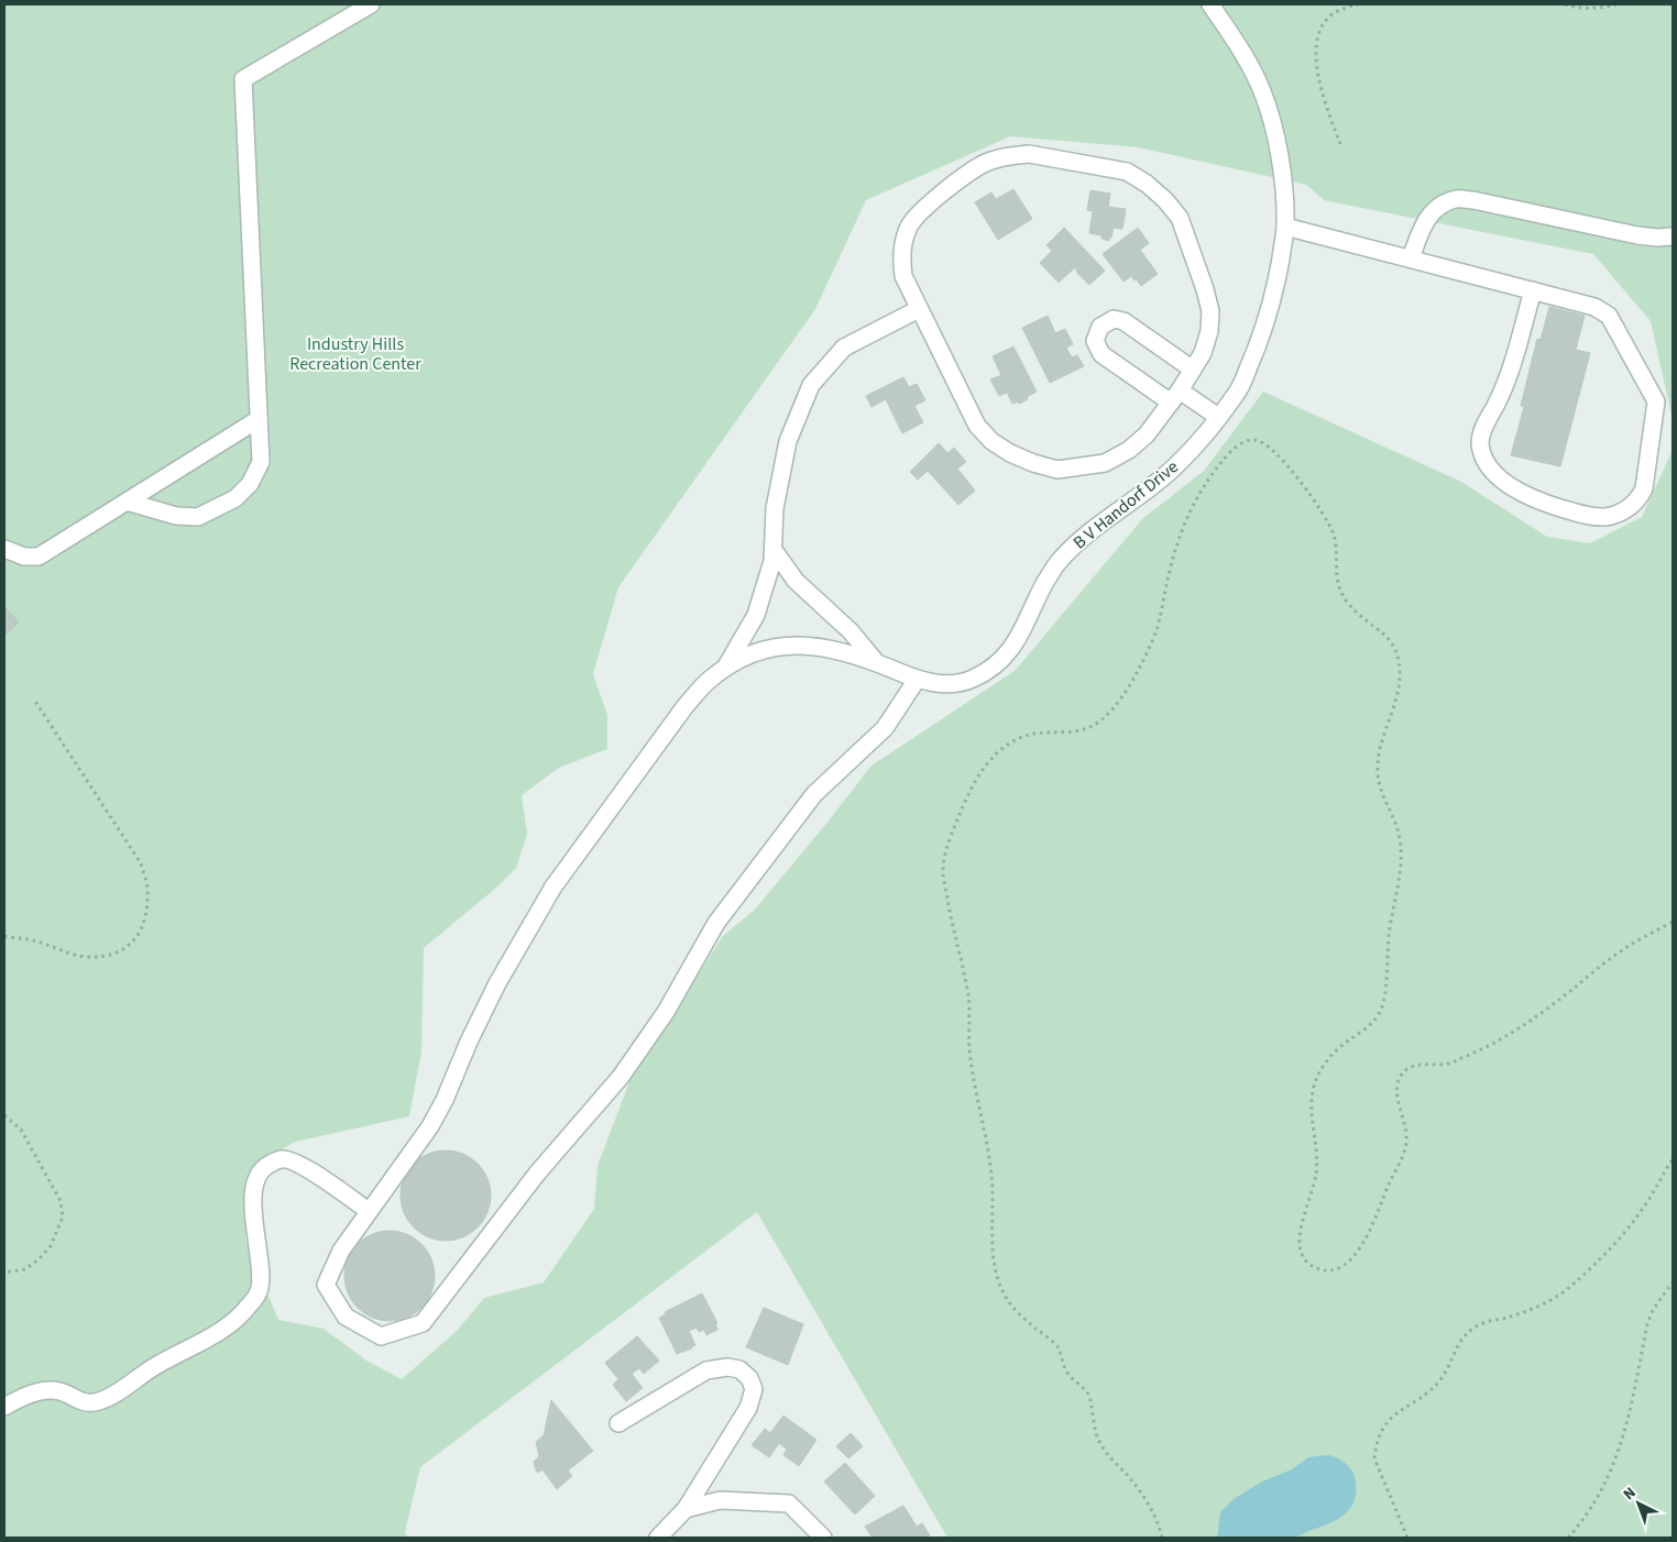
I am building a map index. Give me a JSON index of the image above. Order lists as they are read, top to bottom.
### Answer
{
  "streets": {
    "street": ["B V Handorf Drive"]
  },
  "parks": ["Industry Hills Recreation Center"],
  "north": "top left"
}
